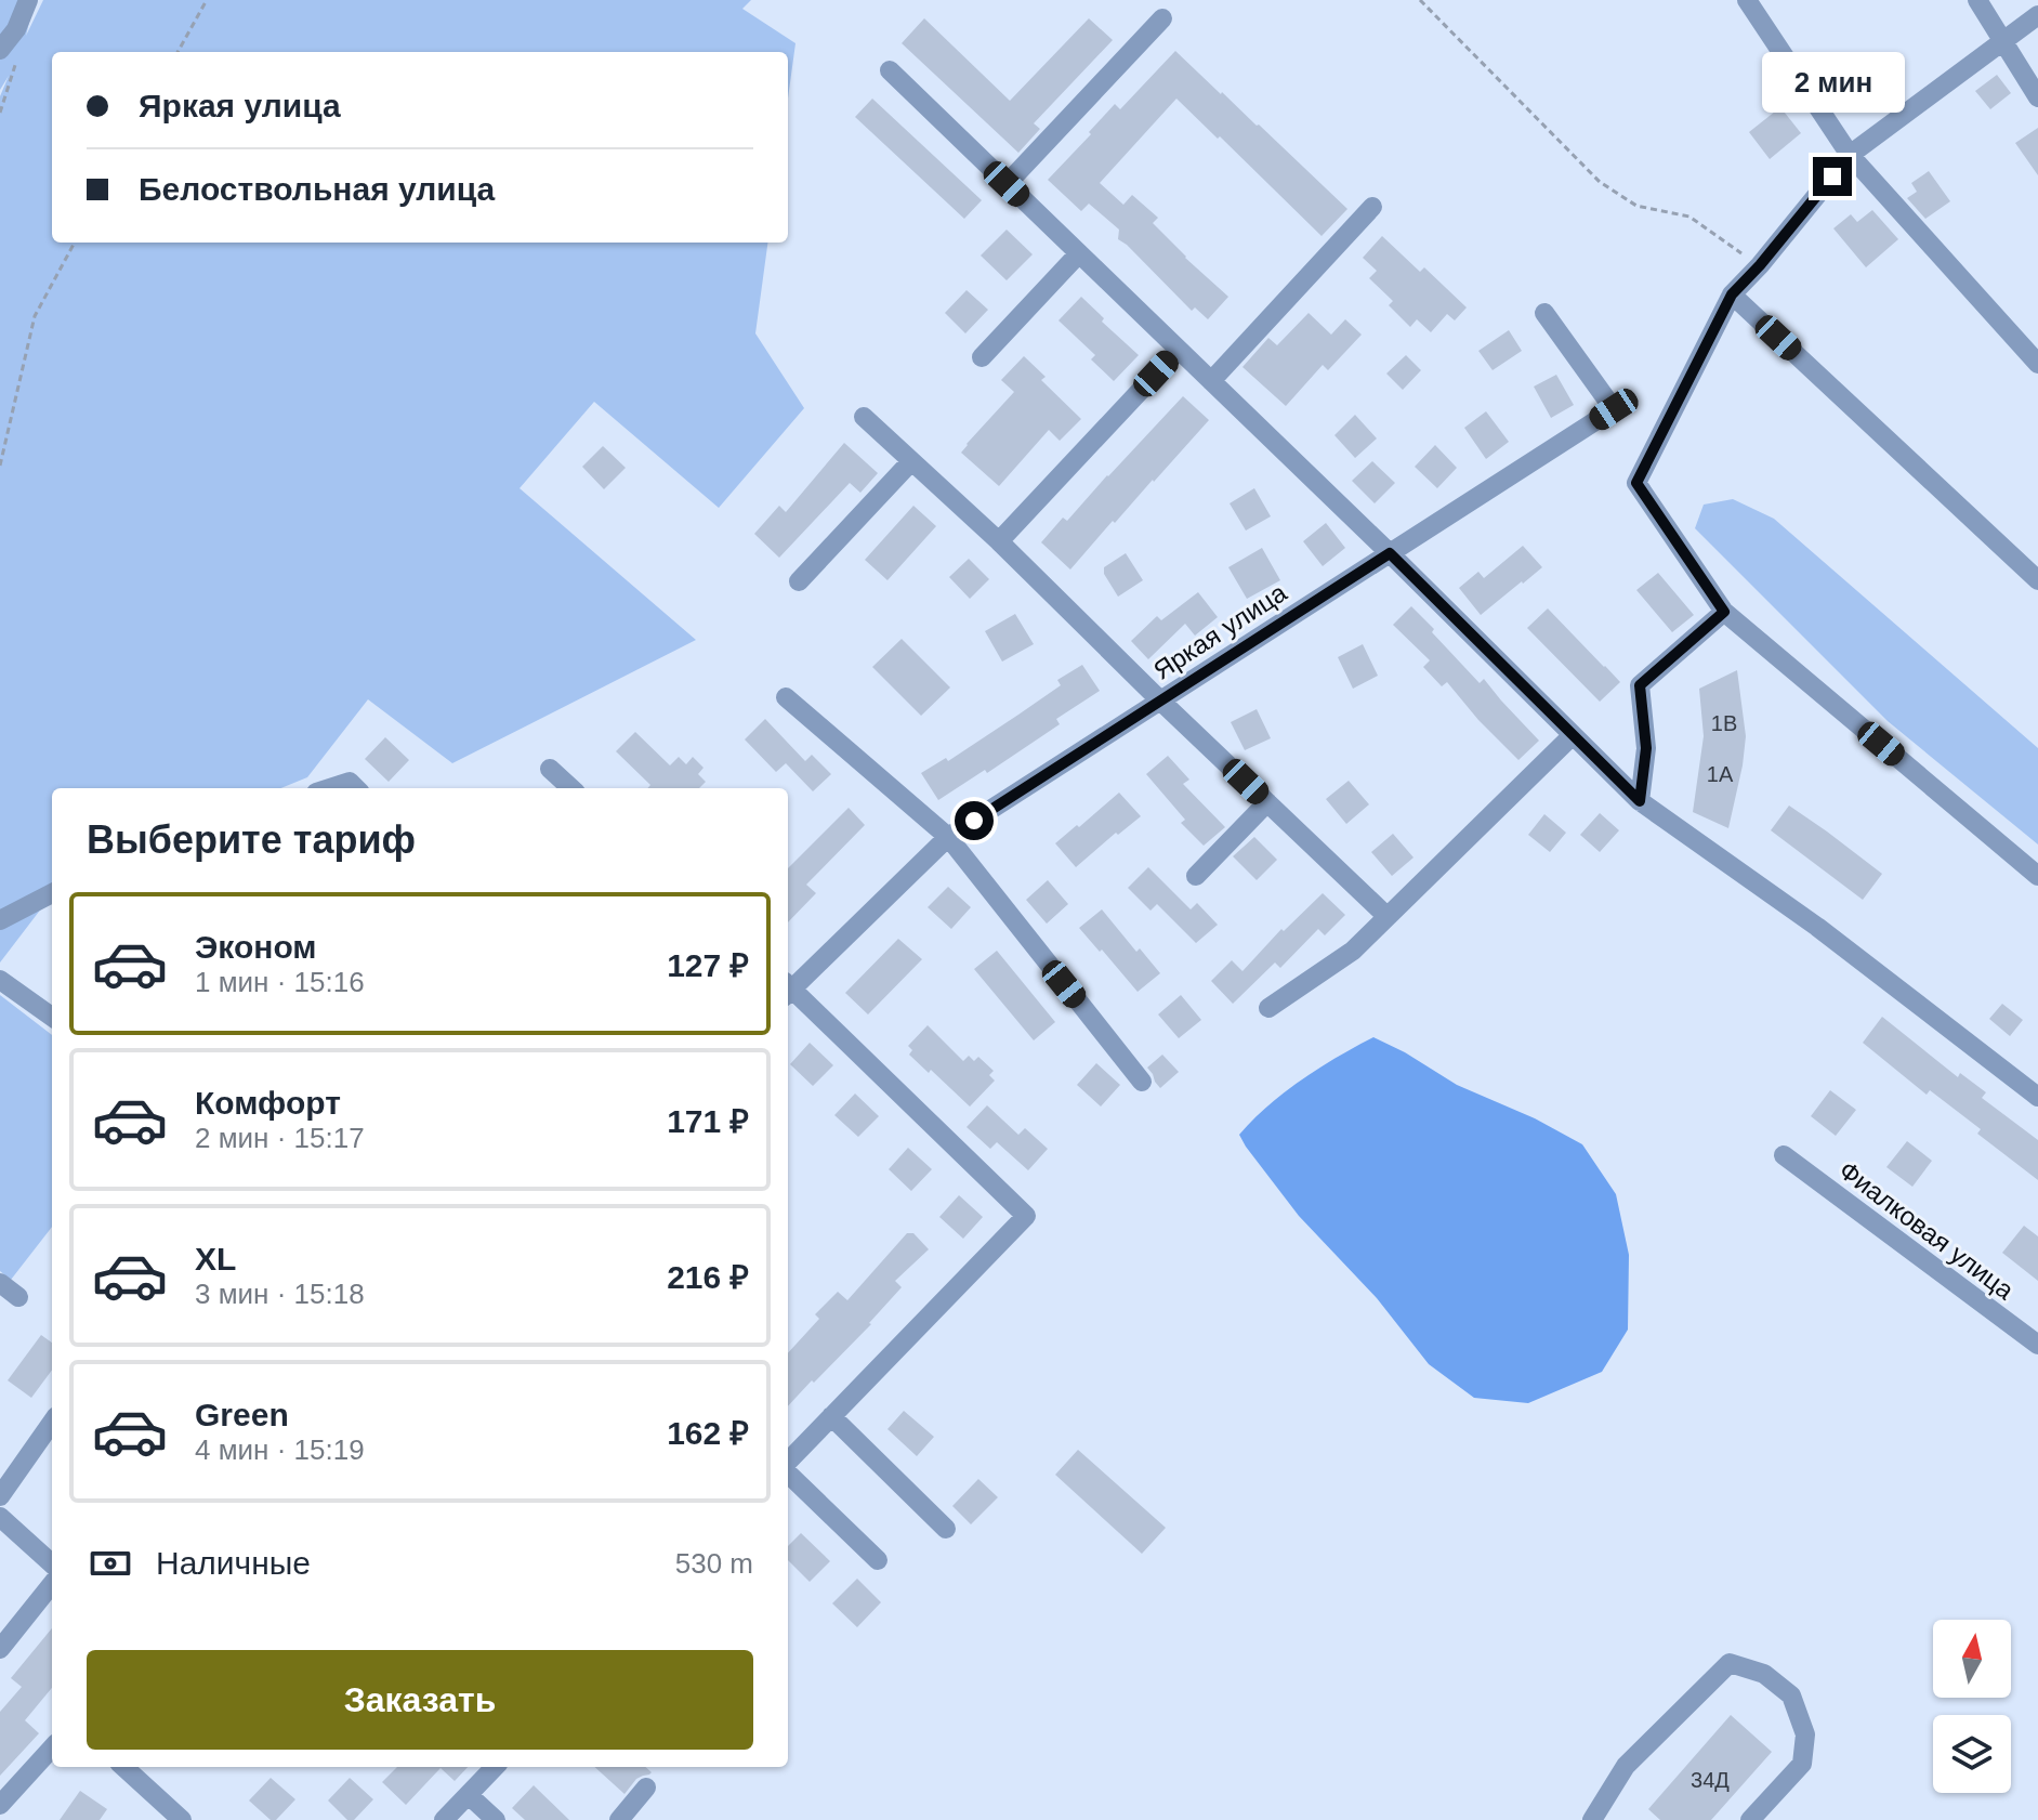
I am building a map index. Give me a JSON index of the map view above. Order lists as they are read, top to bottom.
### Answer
{
  "streets": {
    "street": ["Яркая улица", "Фиалковая улица"]
  },
  "house_numbers": ["1В", "1А", "34Д"],
  "north": "top",
  "page": {
    "bubble": "2 мин",
    "banner": ["Яркая улица", "Белоствольная улица"],
    "heading": "Выберите тариф",
    "list": [
      {
        "name": "Эконом",
        "note": "1 мин · 15:16",
        "value": "127 ₽"
      },
      {
        "name": "Комфорт",
        "note": "2 мин · 15:17",
        "value": "171 ₽"
      },
      {
        "name": "XL",
        "note": "3 мин · 15:18",
        "value": "216 ₽"
      },
      {
        "name": "Green",
        "note": "4 мин · 15:19",
        "value": "162 ₽"
      }
    ],
    "pay": ["Наличные", "530 m"],
    "buttons": "Заказать"
  }
}
